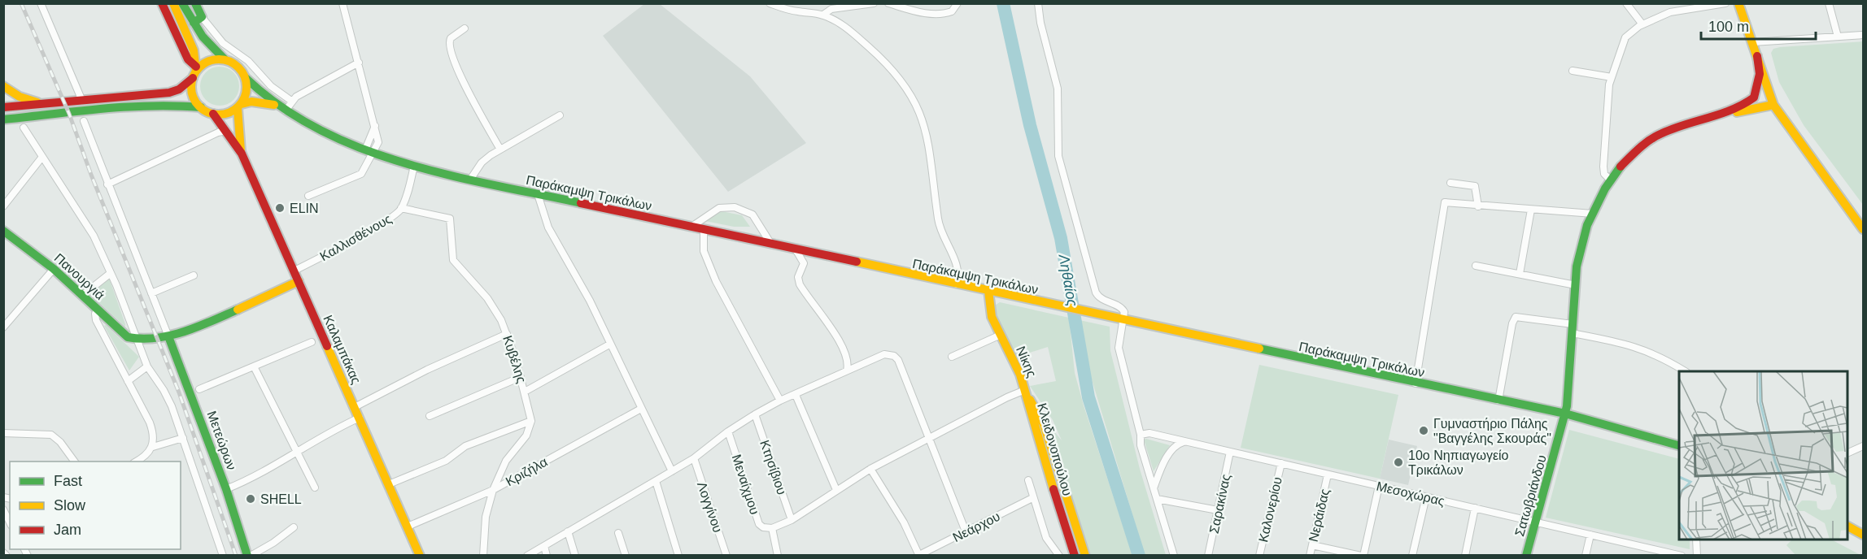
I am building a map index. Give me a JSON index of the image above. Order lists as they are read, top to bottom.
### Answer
{
  "streets": {
    "main road": [
      "Παράκαμψη Τρικάλων",
      "Πανουργιά",
      "Καλαμπάκας",
      "Νίκης",
      "Μετεώρων",
      "Κλειδονοπούλου",
      "Σατωβριάνδου"
    ],
    "street": [
      "Καλλισθένους",
      "Κυβέλης",
      "Κτησίβιου",
      "Κριζήλα",
      "Μεναίχμου",
      "Μεσοχώρας",
      "Σαρακίνας",
      "Λογγίνου",
      "Καλονερίου",
      "Νεράιδας",
      "Νεάρχου"
    ]
  },
  "crossings": [
    ["Παράκαμψη Τρικάλων", "Καλλισθένους"],
    ["Παράκαμψη Τρικάλων", "Καλαμπάκας"],
    ["Παράκαμψη Τρικάλων", "Νίκης"],
    ["Παράκαμψη Τρικάλων", "Σατωβριάνδου"],
    ["Καλλισθένους", "Καλαμπάκας"],
    ["Καλλισθένους", "Κυβέλης"],
    ["Καλαμπάκας", "Κριζήλα"],
    ["Νίκης", "Κλειδονοπούλου"],
    ["Μεσοχώρας", "Σατωβριάνδου"],
    ["Μεσοχώρας", "Σαρακίνας"],
    ["Μεσοχώρας", "Καλονερίου"],
    ["Μεσοχώρας", "Νεράιδας"]
  ],
  "water": ["Ληθαίος"],
  "places": [
    "ELIN",
    "Γυμναστήριο Πάλης \"Βαγγέλης Σκουράς\"",
    "10ο Νηπιαγωγείο Τρικάλων",
    "SHELL"
  ],
  "legend": ["Fast", "Slow", "Jam"],
  "scale_bar": "100 m"
}
